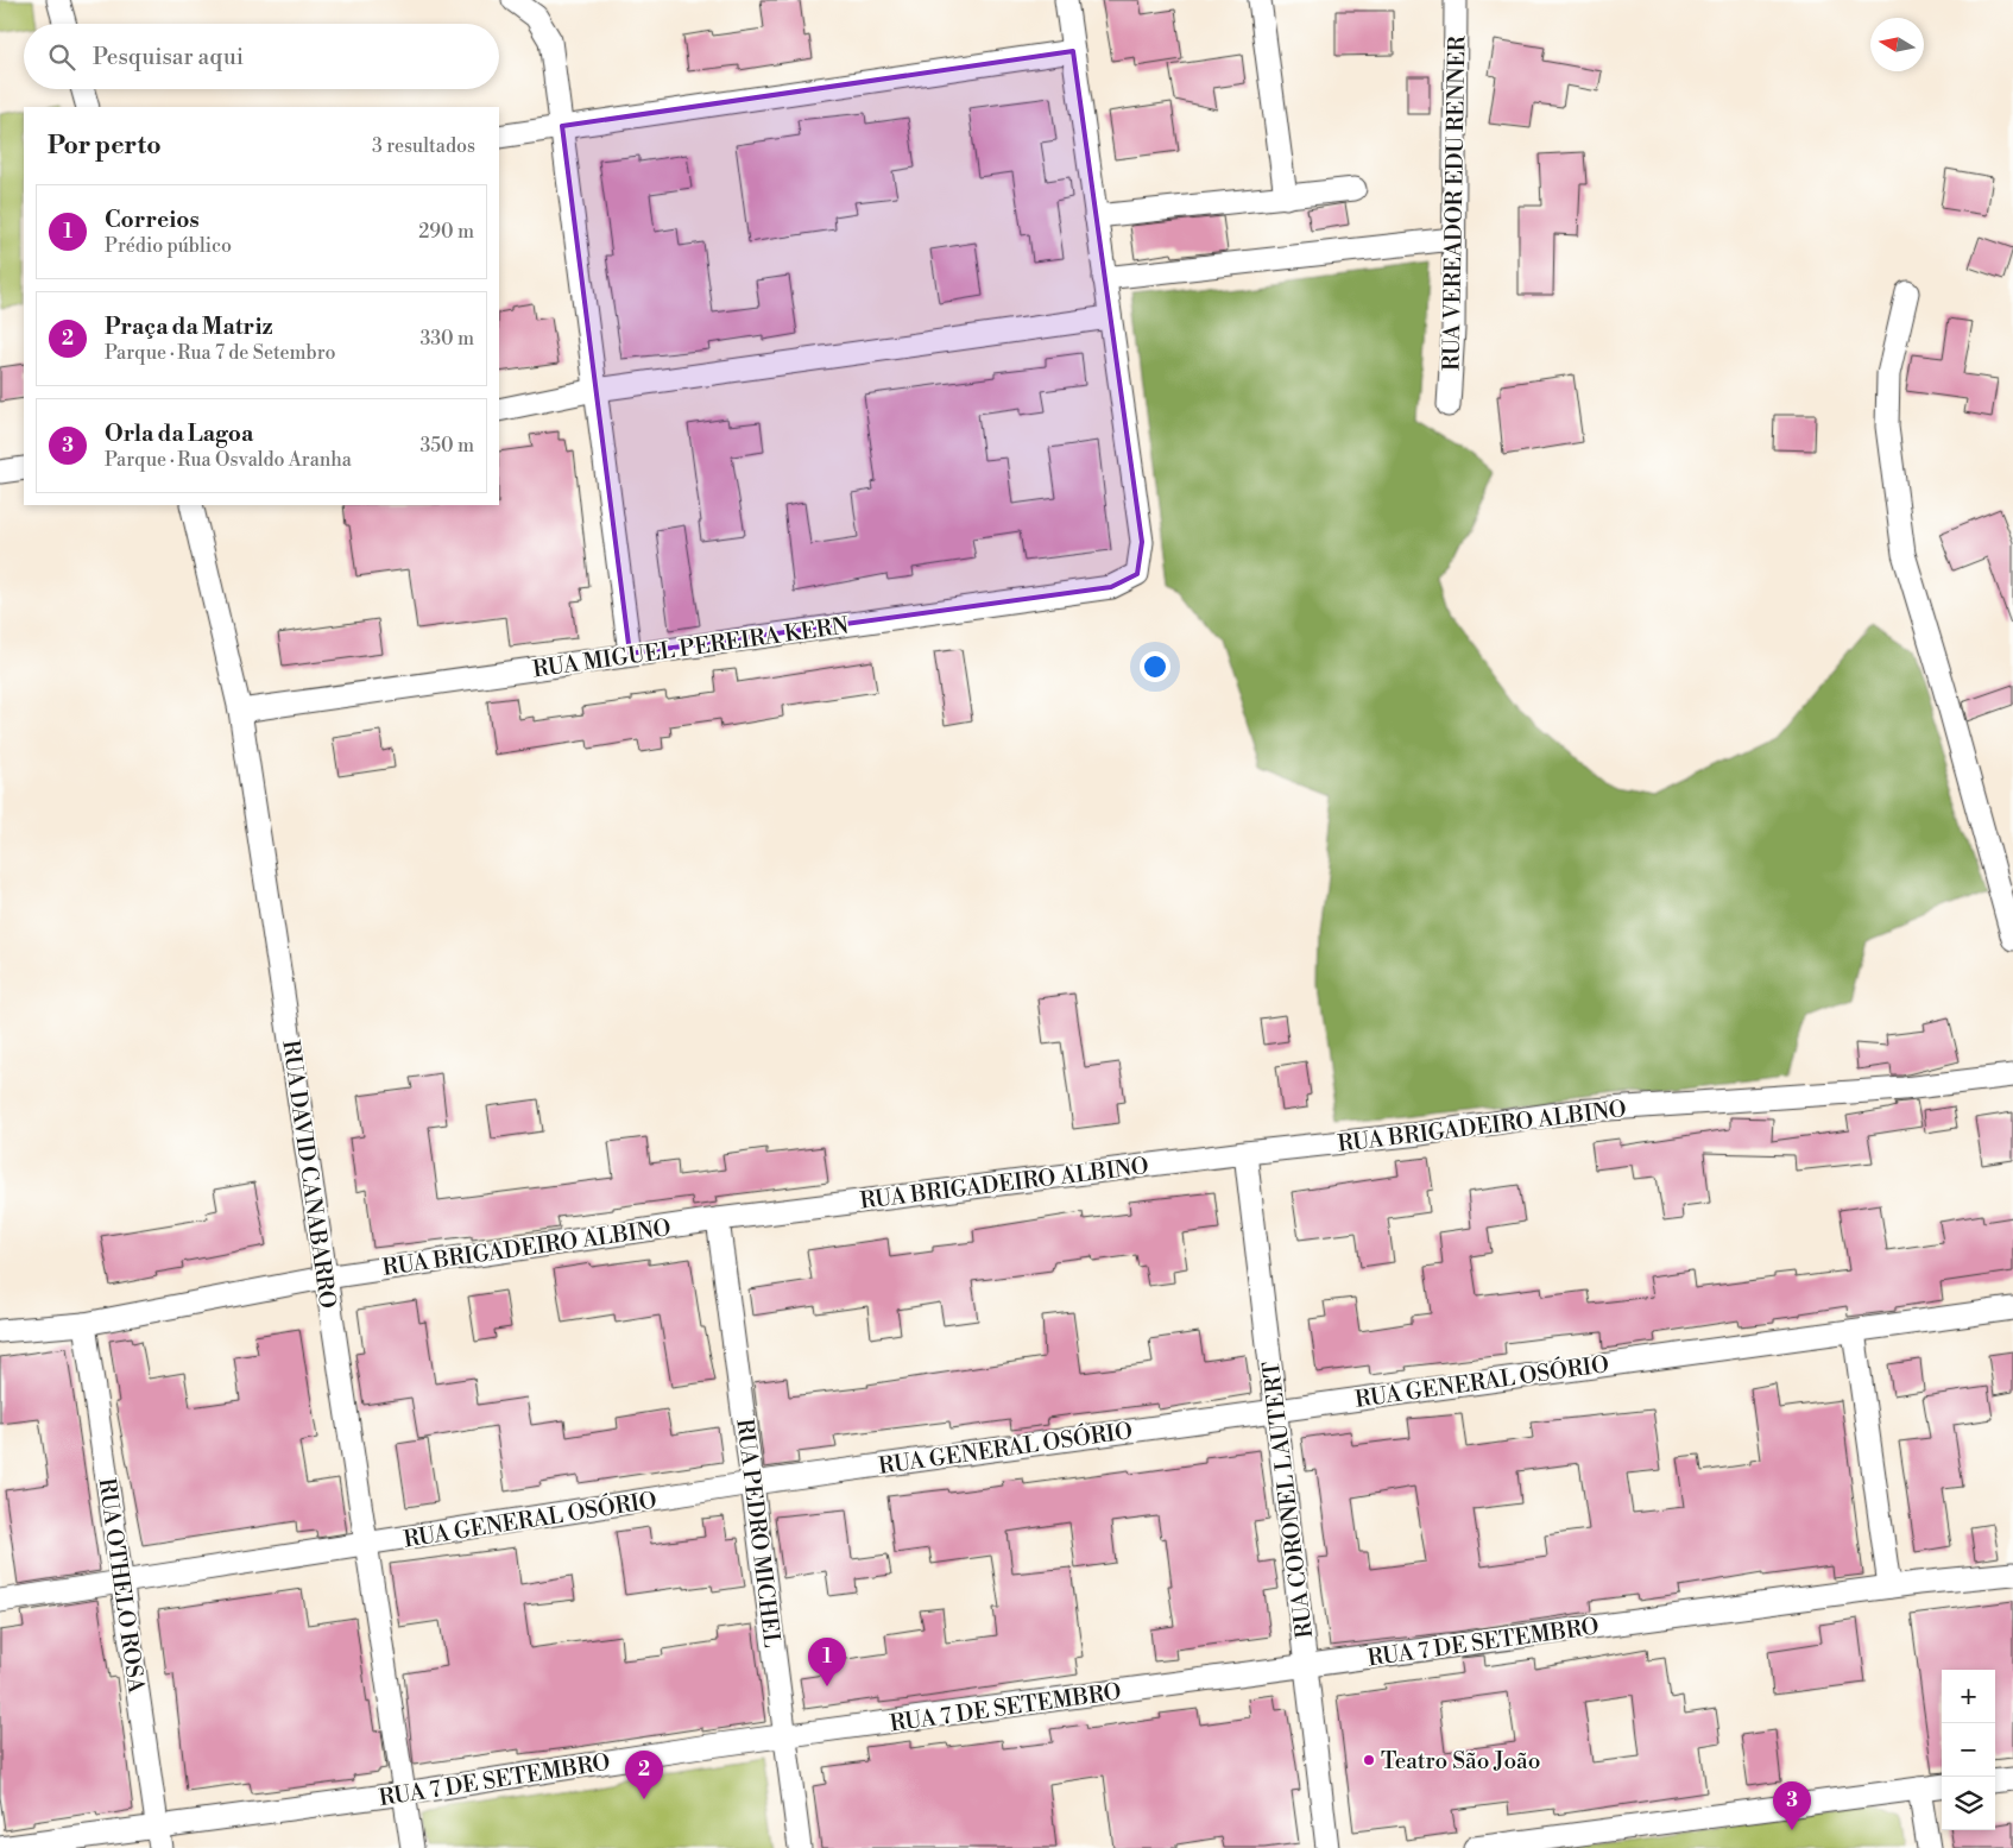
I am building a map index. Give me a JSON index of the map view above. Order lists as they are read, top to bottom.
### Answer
{
  "streets": {
    "street": [
      "RUA VEREADOR EDU RENNER",
      "RUA MIGUEL PEREIRA KERN",
      "RUA BRIGADEIRO ALBINO",
      "RUA DAVID CANABARRO",
      "RUA GENERAL OSÓRIO",
      "RUA CORONEL LAUTERT",
      "RUA PEDRO MICHEL",
      "RUA OTHELO ROSA",
      "RUA 7 DE SETEMBRO"
    ]
  },
  "crossings": [
    ["RUA MIGUEL PEREIRA KERN", "RUA DAVID CANABARRO"],
    ["RUA BRIGADEIRO ALBINO", "RUA DAVID CANABARRO"],
    ["RUA BRIGADEIRO ALBINO", "RUA CORONEL LAUTERT"],
    ["RUA BRIGADEIRO ALBINO", "RUA PEDRO MICHEL"],
    ["RUA BRIGADEIRO ALBINO", "RUA OTHELO ROSA"],
    ["RUA DAVID CANABARRO", "RUA GENERAL OSÓRIO"],
    ["RUA DAVID CANABARRO", "RUA 7 DE SETEMBRO"],
    ["RUA GENERAL OSÓRIO", "RUA CORONEL LAUTERT"],
    ["RUA GENERAL OSÓRIO", "RUA PEDRO MICHEL"],
    ["RUA GENERAL OSÓRIO", "RUA OTHELO ROSA"],
    ["RUA CORONEL LAUTERT", "RUA 7 DE SETEMBRO"],
    ["RUA PEDRO MICHEL", "RUA 7 DE SETEMBRO"],
    ["RUA OTHELO ROSA", "RUA 7 DE SETEMBRO"]
  ],
  "places": ["Teatro São João"],
  "north": "left",
  "page": {
    "search": "Pesquisar aqui",
    "heading": ["Por perto", "3 resultados"],
    "list": [
      {
        "mark": "1",
        "name": "Correios",
        "note": "Prédio público",
        "value": "290 m"
      },
      {
        "mark": "2",
        "name": "Praça da Matriz",
        "note": "Parque · Rua 7 de Setembro",
        "value": "330 m"
      },
      {
        "mark": "3",
        "name": "Orla da Lagoa",
        "note": "Parque · Rua Osvaldo Aranha",
        "value": "350 m"
      }
    ],
    "pins": ["1", "2", "3"],
    "map_buttons": ["+", "−"]
  }
}
